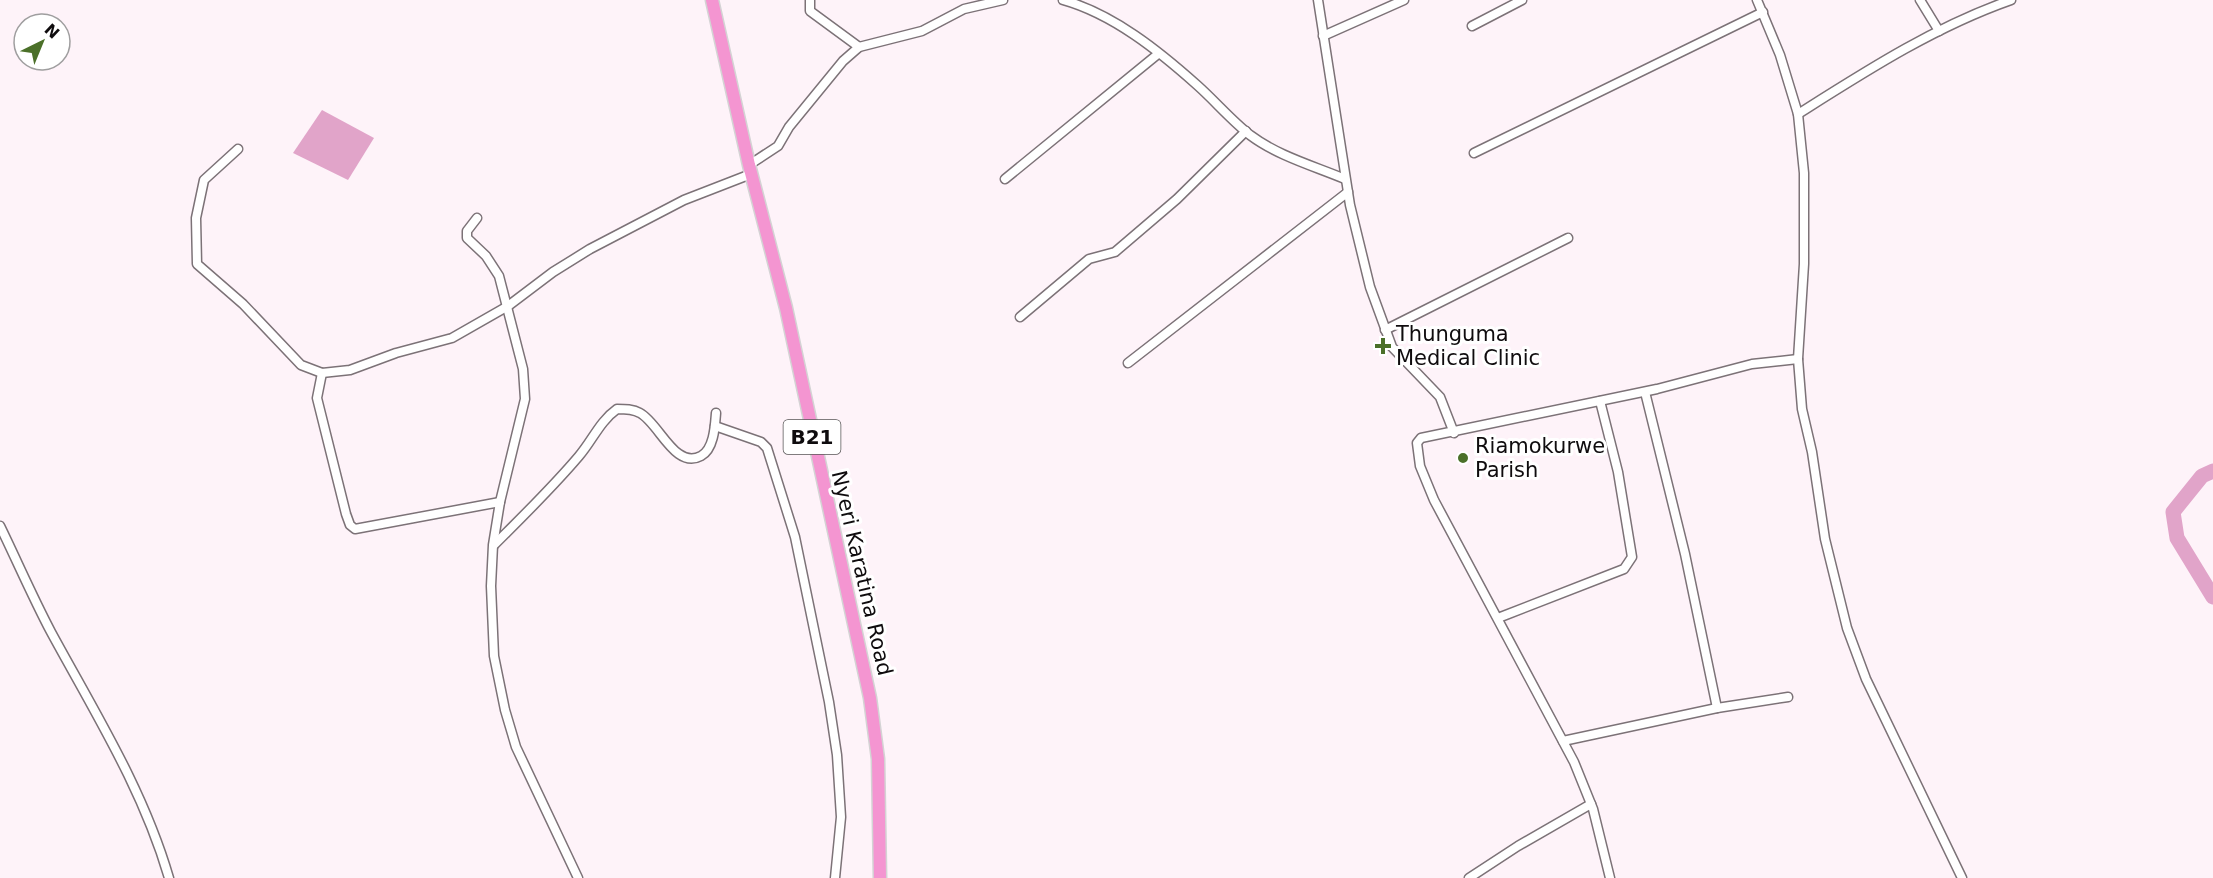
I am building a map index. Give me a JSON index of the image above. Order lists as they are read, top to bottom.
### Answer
{
  "streets": {
    "highway": ["B21", "Nyeri Karatina Road"]
  },
  "places": {
    "health": ["Thunguma Medical Clinic"],
    "other": ["Riamokurwe Parish"]
  },
  "north": "top right"
}
